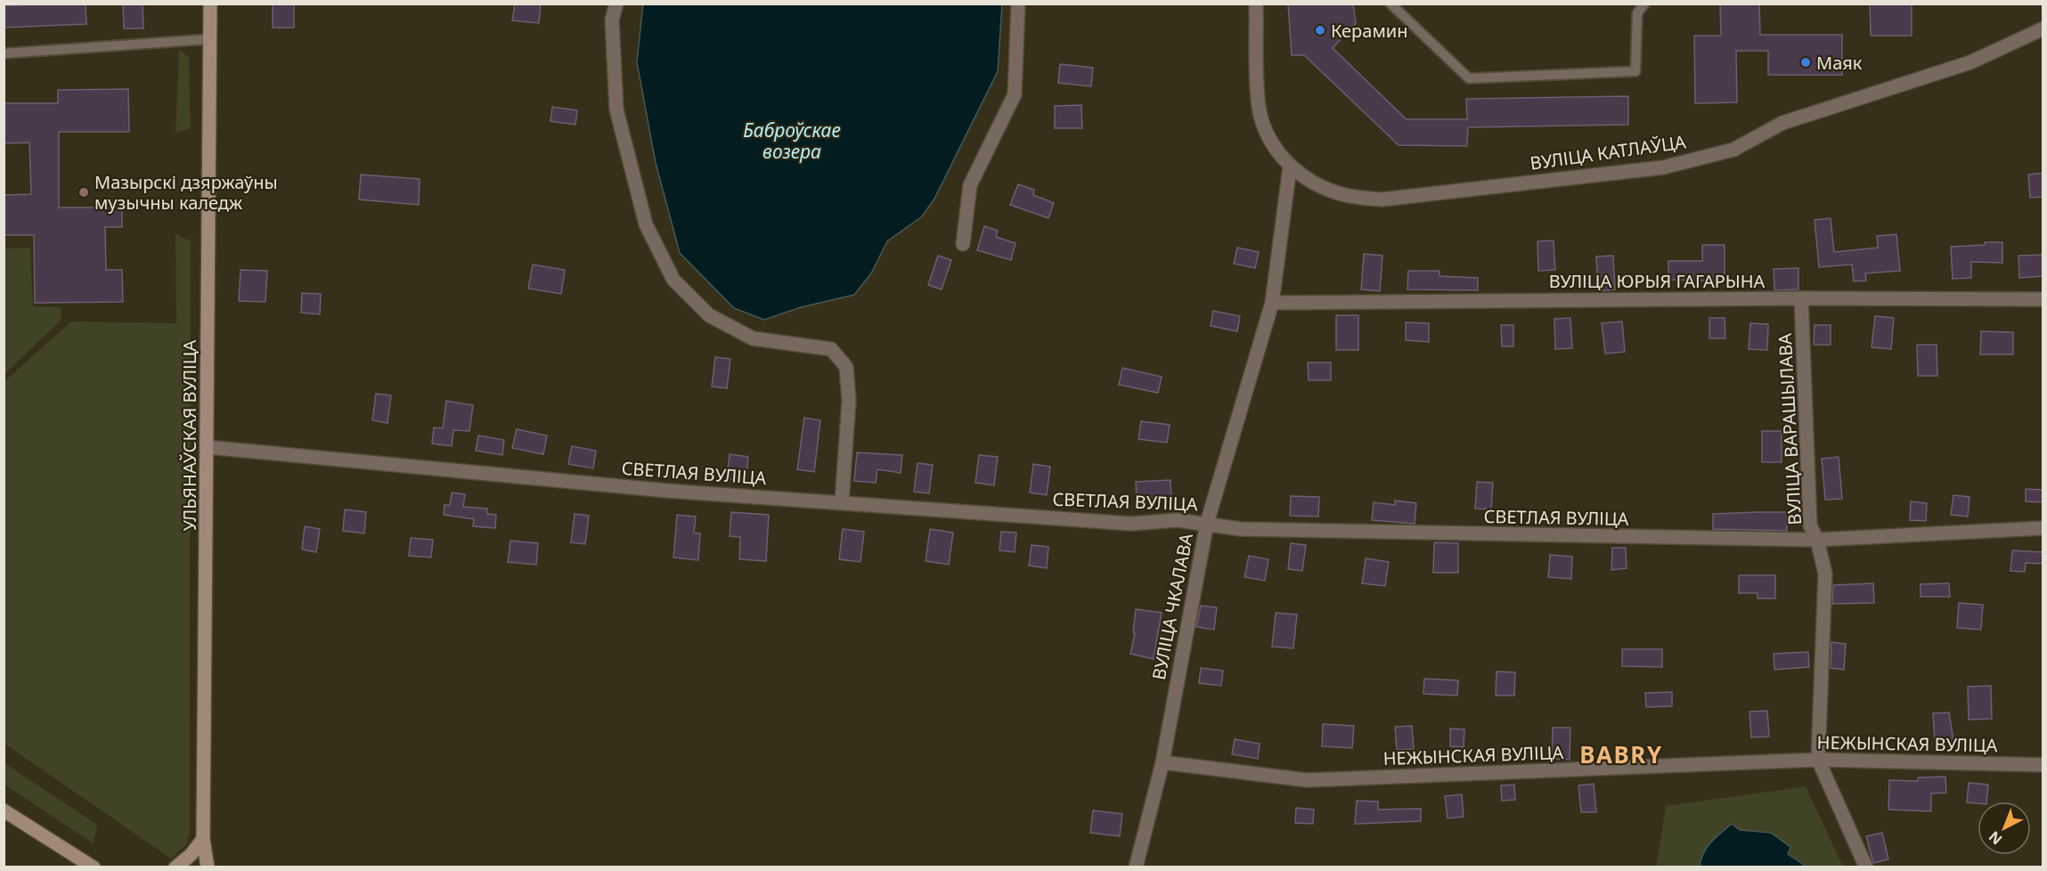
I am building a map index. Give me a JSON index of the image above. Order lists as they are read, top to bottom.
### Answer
{
  "streets": {
    "main road": ["УЛЬЯНАЎСКАЯ ВУЛІЦА"],
    "street": [
      "ВУЛІЦА КАТЛАЎЦА",
      "ВУЛІЦА ЮРЫЯ ГАГАРЫНА",
      "ВУЛІЦА ВАРАШЫЛАВА",
      "СВЕТЛАЯ ВУЛІЦА",
      "ВУЛІЦА ЧКАЛАВА",
      "НЕЖЫНСКАЯ ВУЛІЦА"
    ]
  },
  "crossings": [
    ["ВУЛІЦА КАТЛАЎЦА", "ВУЛІЦА ЧКАЛАВА"],
    ["ВУЛІЦА ЮРЫЯ ГАГАРЫНА", "ВУЛІЦА ВАРАШЫЛАВА"],
    ["ВУЛІЦА ЮРЫЯ ГАГАРЫНА", "ВУЛІЦА ЧКАЛАВА"],
    ["ВУЛІЦА ВАРАШЫЛАВА", "СВЕТЛАЯ ВУЛІЦА"],
    ["ВУЛІЦА ВАРАШЫЛАВА", "НЕЖЫНСКАЯ ВУЛІЦА"],
    ["УЛЬЯНАЎСКАЯ ВУЛІЦА", "СВЕТЛАЯ ВУЛІЦА"],
    ["СВЕТЛАЯ ВУЛІЦА", "ВУЛІЦА ЧКАЛАВА"],
    ["ВУЛІЦА ЧКАЛАВА", "НЕЖЫНСКАЯ ВУЛІЦА"]
  ],
  "districts": ["BABRY"],
  "water": ["Баброўскае возера"],
  "places": ["Керамин", "Маяк", "Мазырскі дзяржаўны музычны каледж"],
  "north": "bottom left"
}
